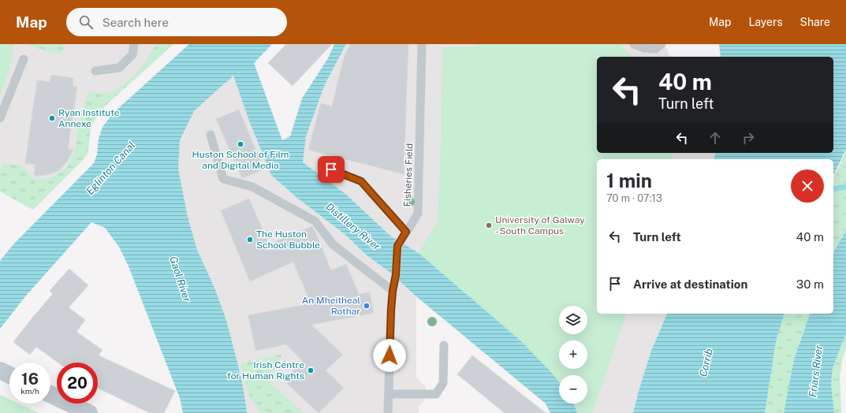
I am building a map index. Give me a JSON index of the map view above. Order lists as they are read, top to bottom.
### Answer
{
  "streets": {
    "lane": ["Fisheries Field"]
  },
  "water": [
    "Eglinton Canal",
    "Distillery River",
    "Gaol River",
    "Corrib",
    "Friars River"
  ],
  "places": [
    "Ryan Institute Annexe",
    "Huston School of Film and Digital Media",
    "University of Galway - South Campus",
    "The Huston School Bubble",
    "An Mheitheal Rothar",
    "Irish Centre for Human Rights"
  ],
  "page": {
    "header": "Map",
    "search": "Search here",
    "nav": ["Map", "Layers", "Share"],
    "turn": ["40 m", "Turn left"],
    "heading": ["1 min", "70 m · 07:13"],
    "list": [
      {
        "name": "Turn left",
        "value": "40 m"
      },
      {
        "name": "Arrive at destination",
        "value": "30 m"
      }
    ],
    "map_buttons": ["+", "−"],
    "speed": "16 km/h",
    "limit": "20"
  }
}
